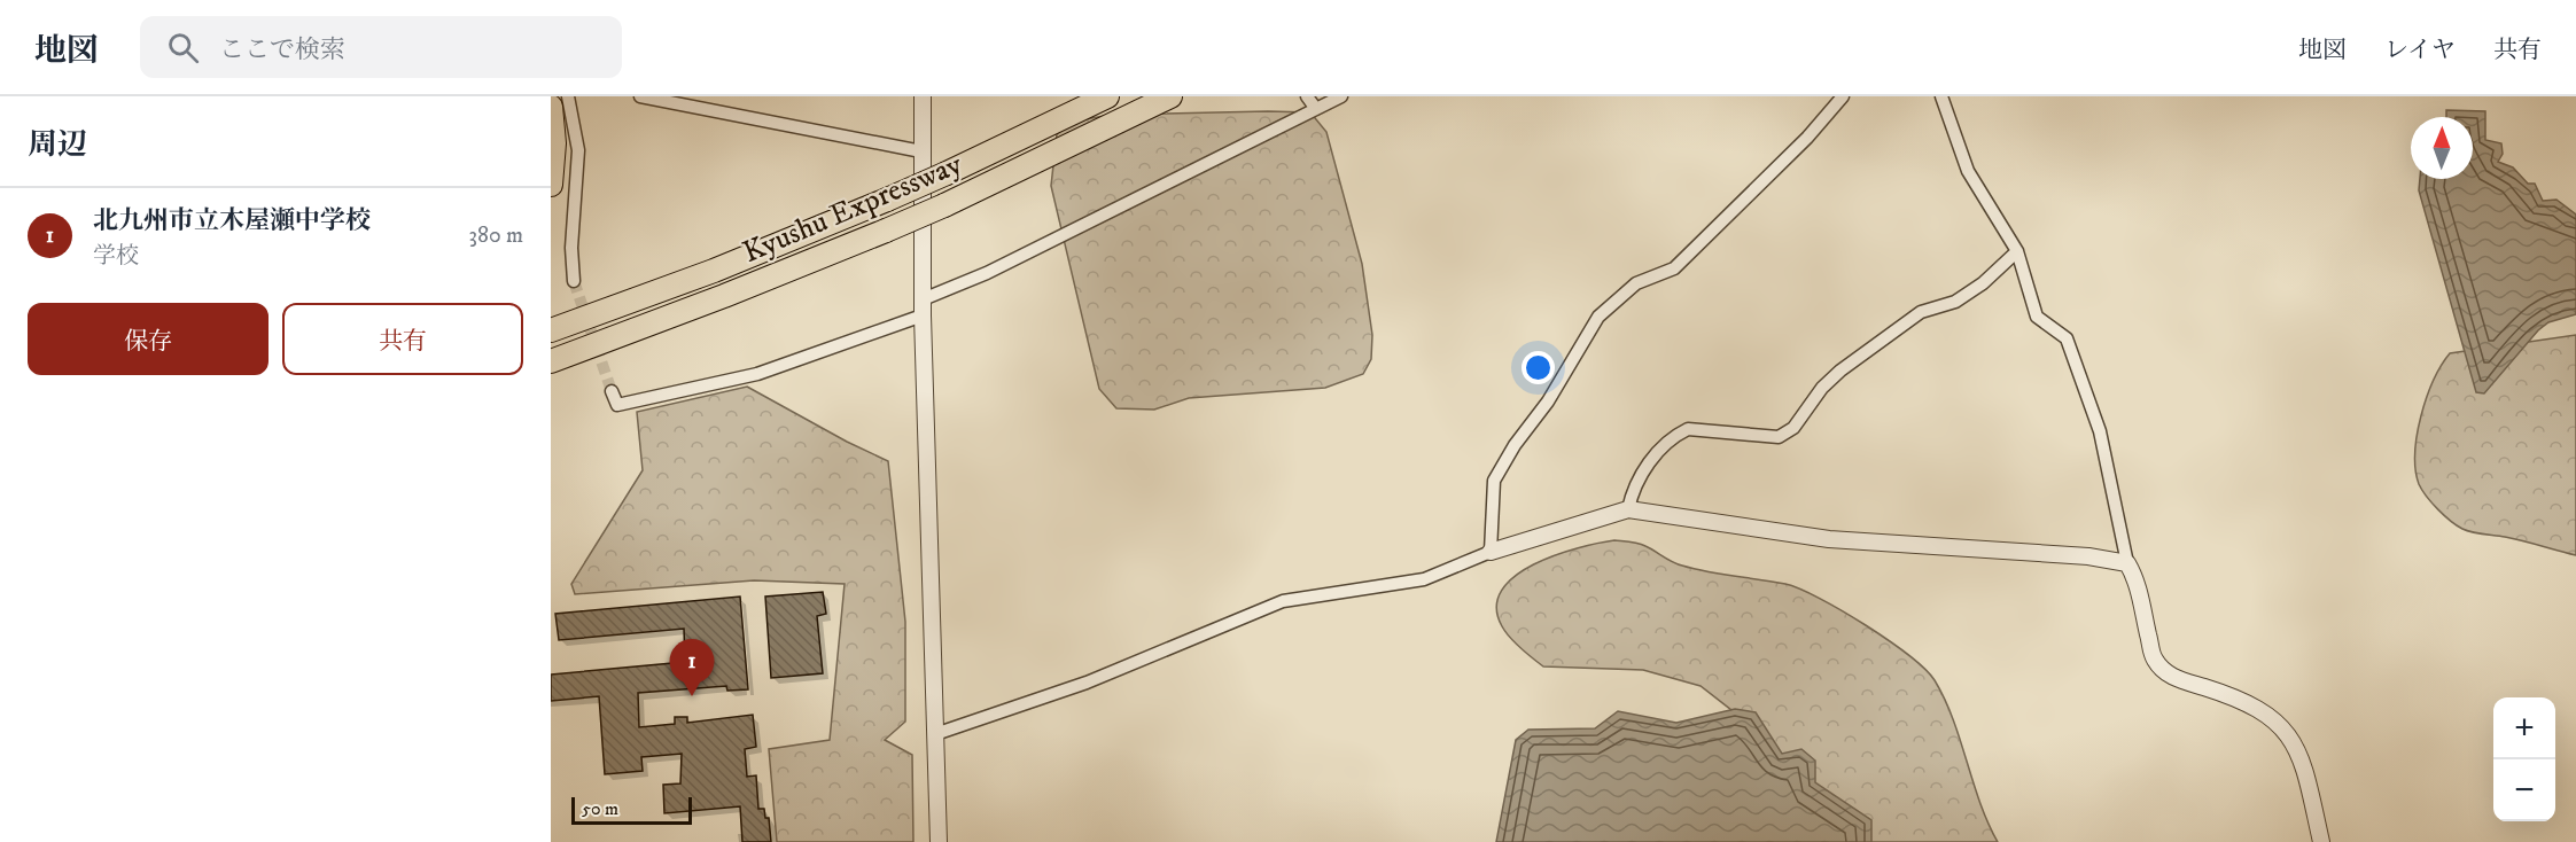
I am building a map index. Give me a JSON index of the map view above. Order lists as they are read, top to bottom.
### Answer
{
  "streets": {
    "highway": ["Kyushu Expressway"]
  },
  "scale_bar": "50 m",
  "north": "top",
  "page": {
    "header": "地図",
    "search": "ここで検索",
    "nav": ["地図", "レイヤ", "共有"],
    "heading": "周辺",
    "list": [
      {
        "mark": "1",
        "name": "北九州市立木屋瀬中学校",
        "note": "学校",
        "value": "380 m"
      }
    ],
    "buttons": ["保存", "共有"],
    "pins": "1",
    "map_buttons": ["+", "−"],
    "scale": "50 m"
  }
}
